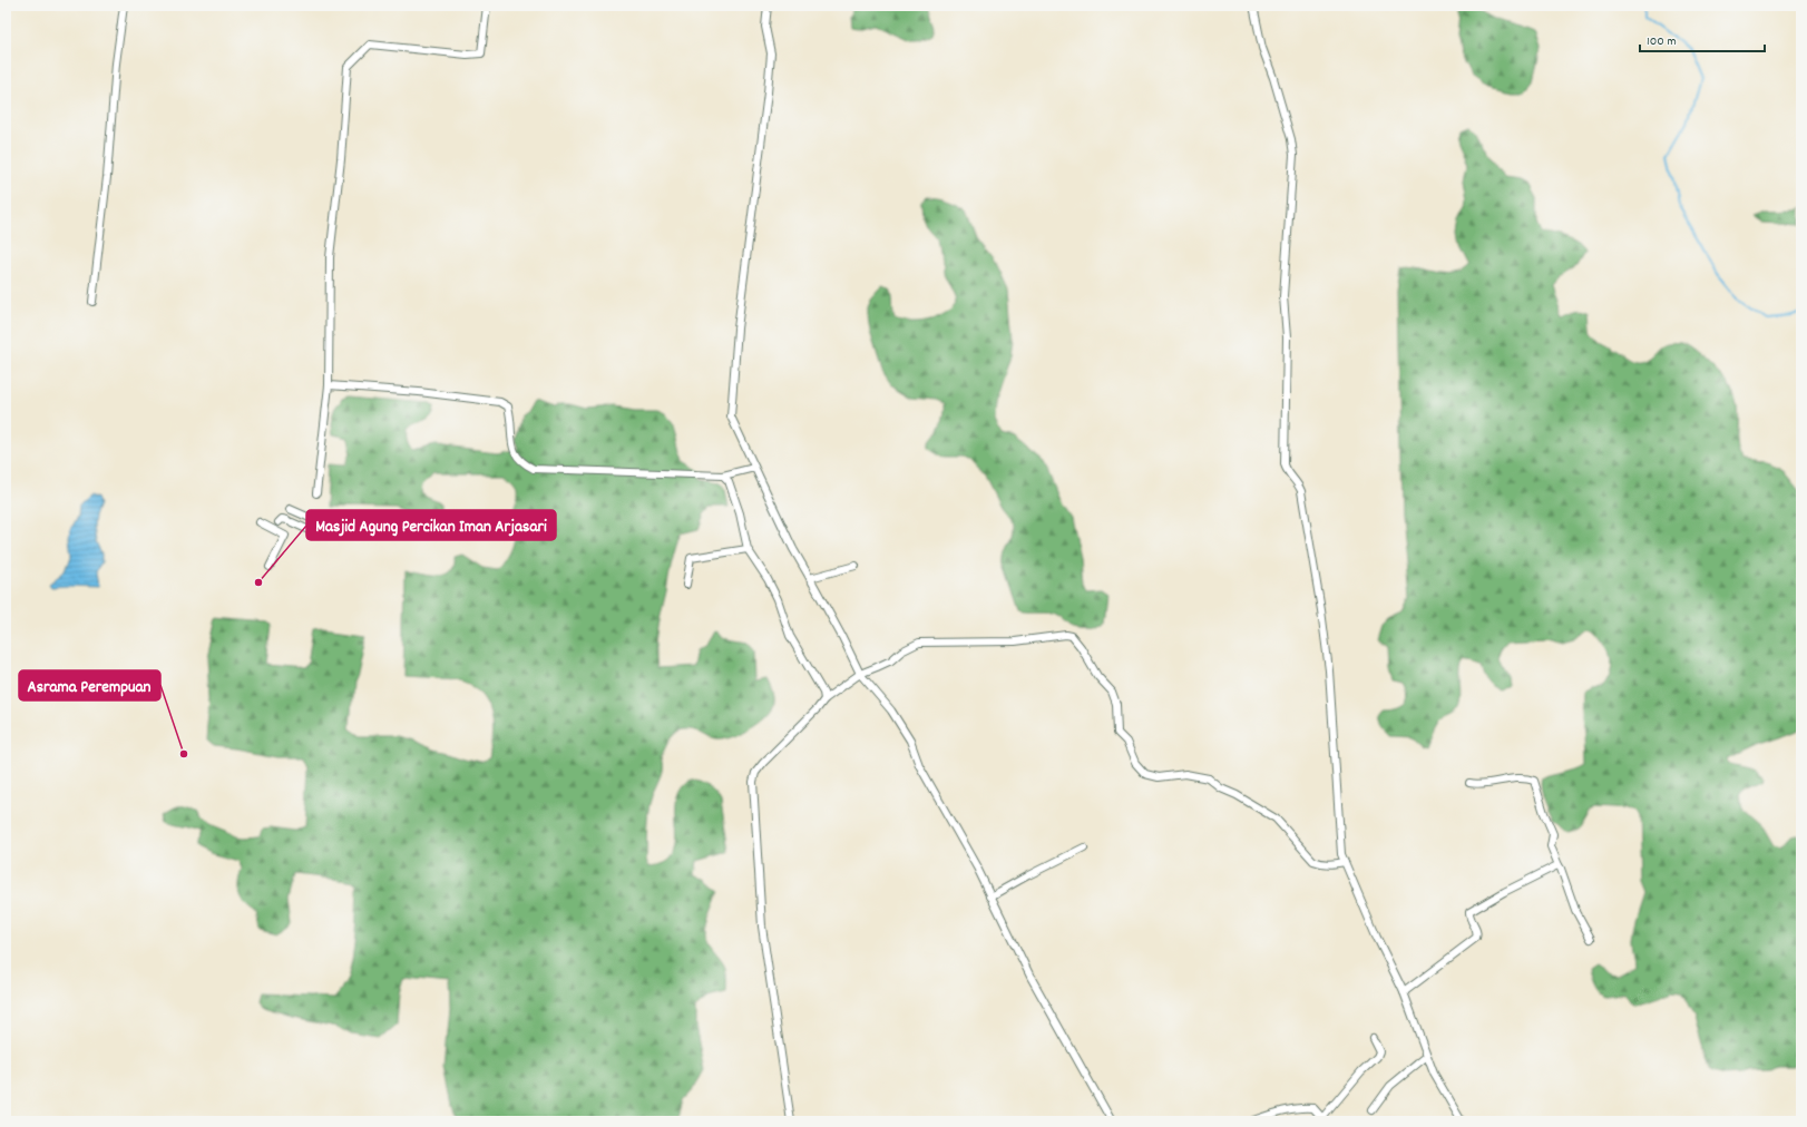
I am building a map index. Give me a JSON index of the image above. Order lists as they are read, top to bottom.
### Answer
{
  "places": ["Masjid Agung Percikan Iman Arjasari", "Asrama Perempuan"],
  "scale_bar": "100 m"
}
